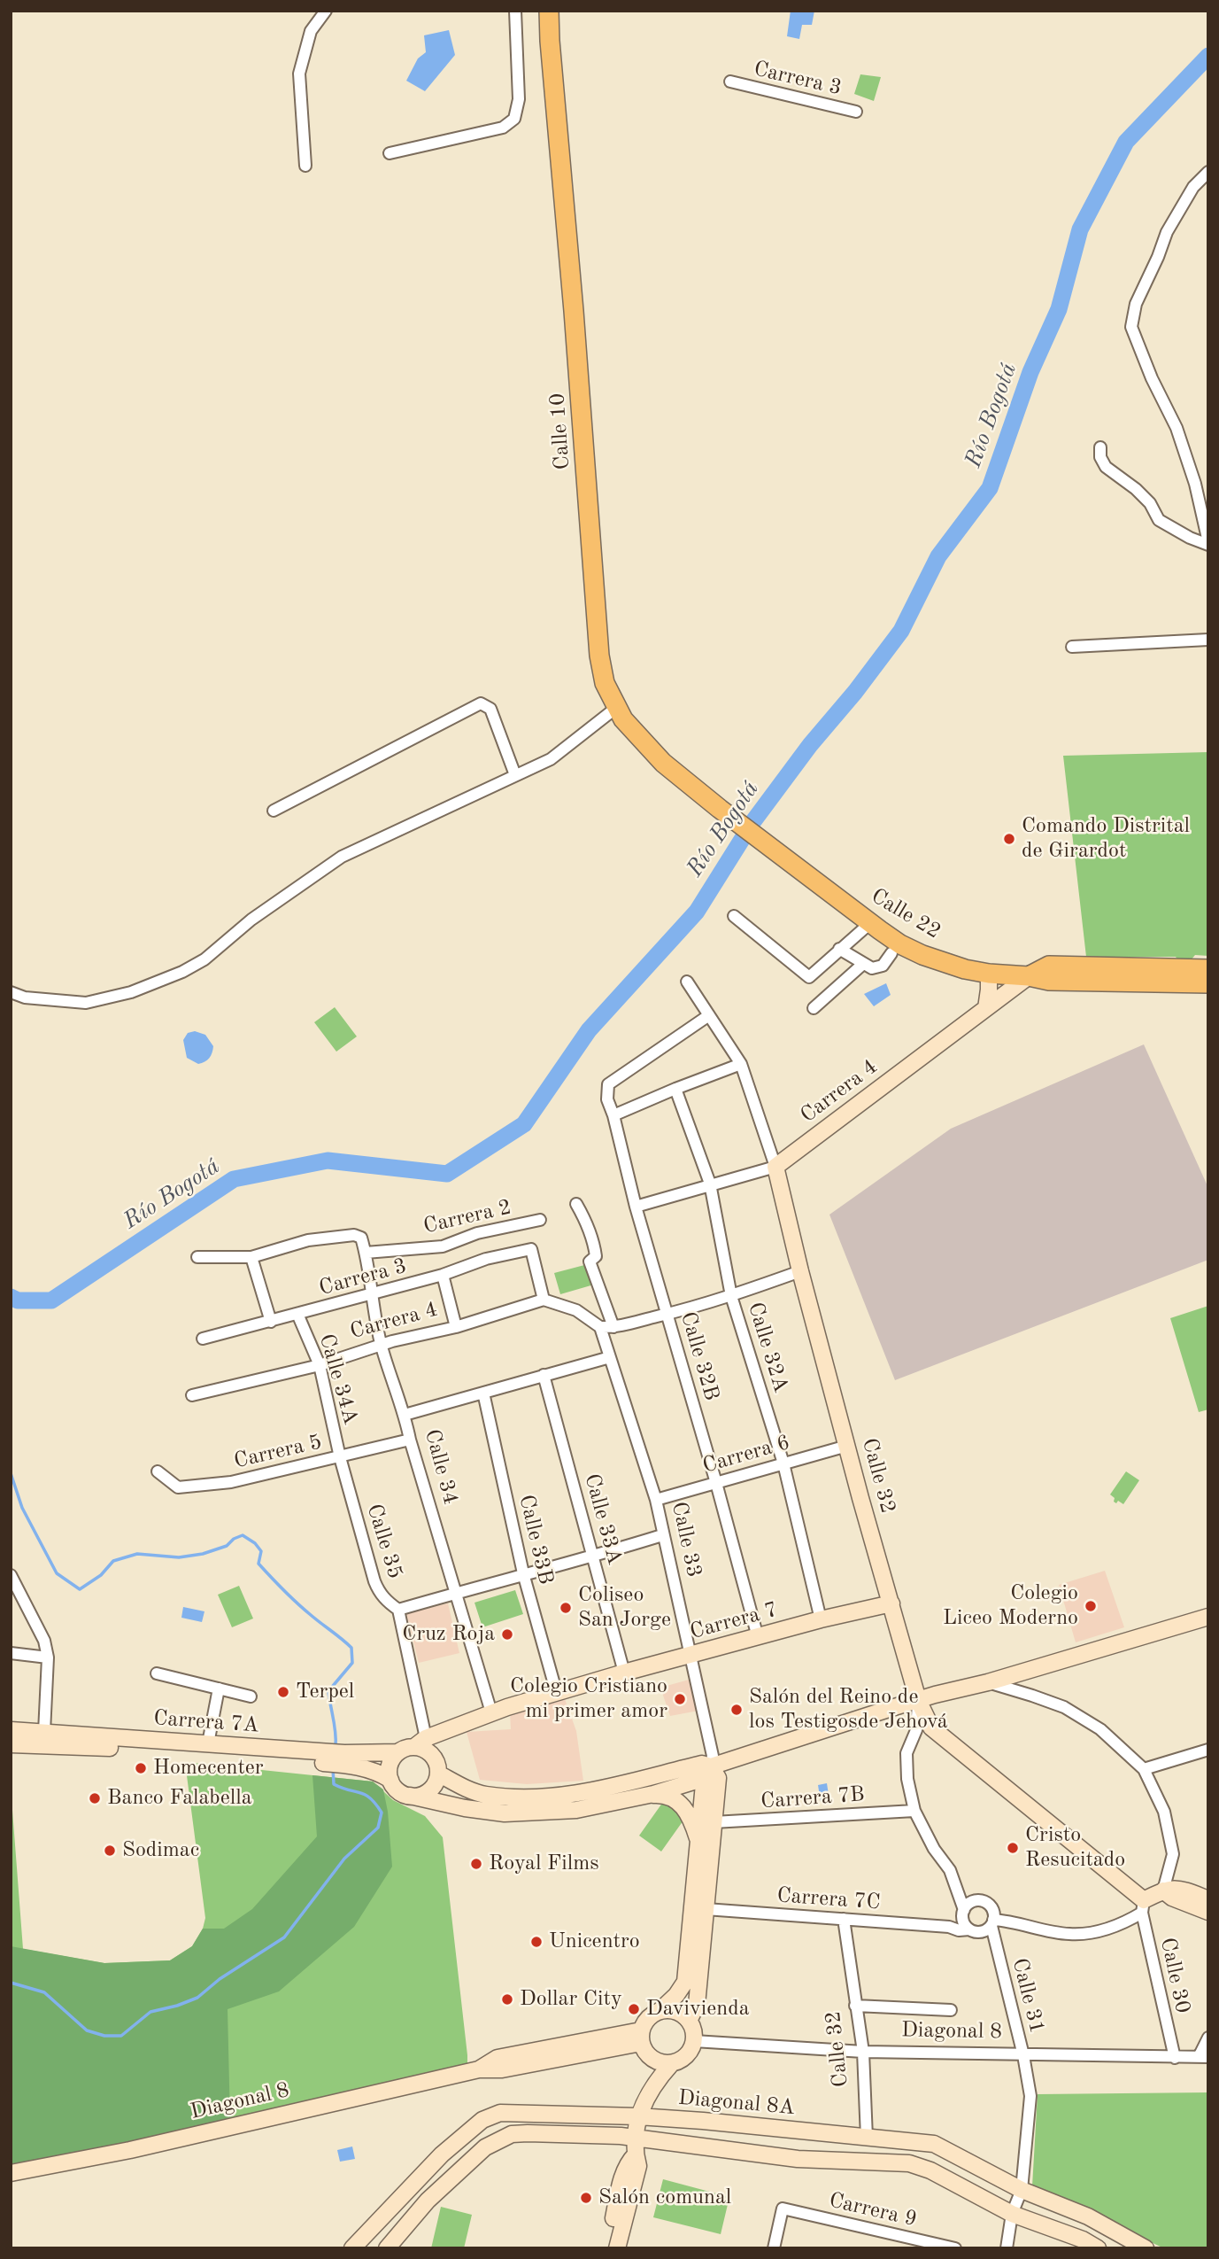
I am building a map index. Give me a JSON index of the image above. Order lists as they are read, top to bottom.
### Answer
{
  "streets": {
    "main road": ["Calle 10", "Calle 22"],
    "street": [
      "Carrera 3",
      "Carrera 4",
      "Carrera 2",
      "Calle 32A",
      "Calle 32B",
      "Calle 34A",
      "Carrera 5",
      "Carrera 6",
      "Calle 34",
      "Calle 32",
      "Calle 33A",
      "Calle 33B",
      "Calle 33",
      "Calle 35",
      "Carrera 7",
      "Carrera 7A",
      "Carrera 7B",
      "Carrera 7C",
      "Calle 30",
      "Calle 31",
      "Diagonal 8",
      "Diagonal 8A",
      "Carrera 9"
    ]
  },
  "crossings": [
    ["Carrera 3", "Carrera 4"],
    ["Carrera 3", "Calle 34A"],
    ["Carrera 3", "Calle 34"],
    ["Calle 10", "Calle 22"],
    ["Calle 22", "Carrera 4"],
    ["Carrera 4", "Calle 32A"],
    ["Carrera 4", "Calle 32B"],
    ["Carrera 4", "Calle 34A"],
    ["Carrera 4", "Calle 34"],
    ["Carrera 4", "Calle 32"],
    ["Carrera 2", "Calle 34"],
    ["Calle 32A", "Carrera 6"],
    ["Calle 32A", "Carrera 7"],
    ["Calle 32B", "Carrera 6"],
    ["Calle 32B", "Calle 32"],
    ["Calle 32B", "Carrera 7"],
    ["Calle 34A", "Carrera 5"],
    ["Calle 34A", "Calle 35"],
    ["Carrera 5", "Calle 34"],
    ["Carrera 5", "Calle 35"],
    ["Carrera 6", "Calle 32"],
    ["Carrera 6", "Calle 33"],
    ["Calle 34", "Carrera 7"],
    ["Calle 32", "Carrera 7"],
    ["Calle 32", "Carrera 7C"],
    ["Calle 32", "Calle 30"],
    ["Calle 32", "Diagonal 8"],
    ["Calle 32", "Diagonal 8A"],
    ["Calle 33A", "Carrera 7"],
    ["Calle 33B", "Carrera 7"],
    ["Calle 33", "Carrera 7"],
    ["Calle 33", "Carrera 7B"],
    ["Calle 33", "Carrera 7C"],
    ["Calle 33", "Diagonal 8"],
    ["Calle 35", "Carrera 7"],
    ["Calle 35", "Carrera 7A"],
    ["Carrera 7", "Carrera 7A"],
    ["Carrera 7C", "Calle 31"],
    ["Calle 30", "Diagonal 8"],
    ["Calle 31", "Diagonal 8"]
  ],
  "water": ["Río Bogotá"],
  "places": [
    "Comando Distrital de Girardot",
    "Colegio Liceo Moderno",
    "Coliseo San Jorge",
    "Cruz Roja",
    "Terpel",
    "Colegio Cristiano mi primer amor",
    "Salón del Reino de los Testigosde Jehová",
    "Homecenter",
    "Banco Falabella",
    "Cristo Resucitado",
    "Sodimac",
    "Royal Films",
    "Unicentro",
    "Dollar City",
    "Davivienda",
    "Salón comunal"
  ]
}
